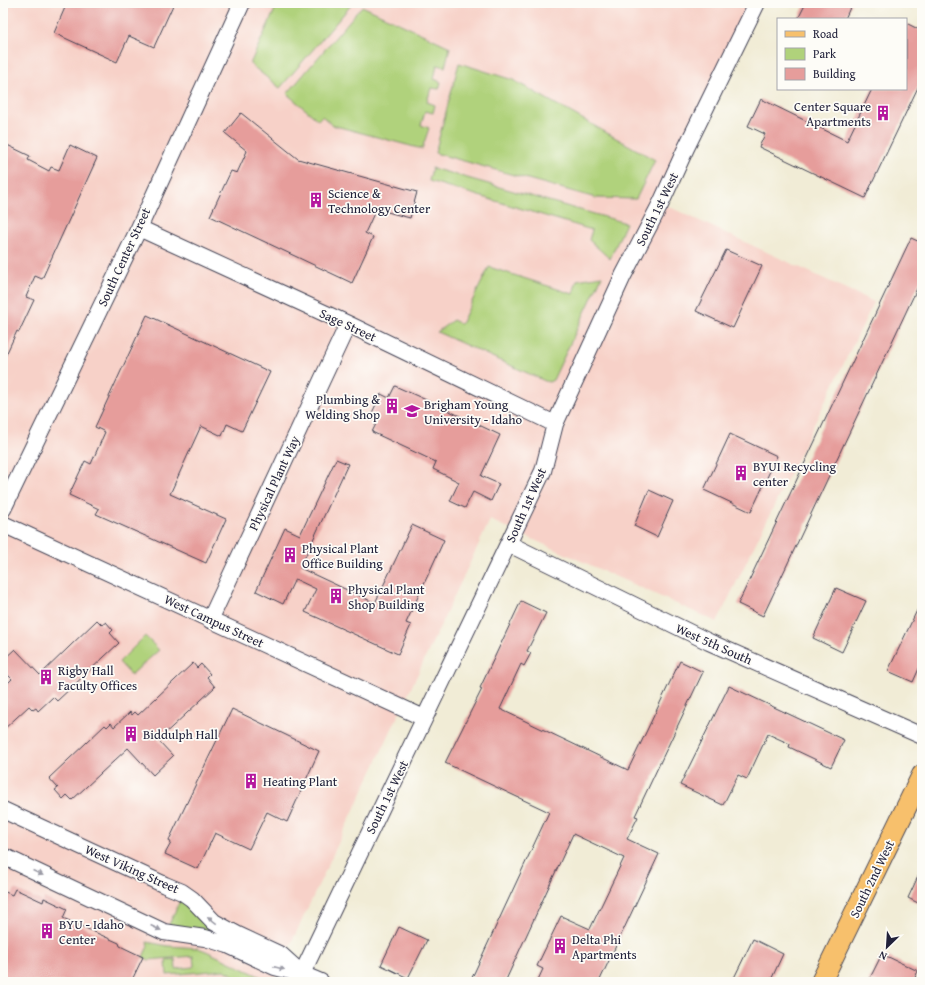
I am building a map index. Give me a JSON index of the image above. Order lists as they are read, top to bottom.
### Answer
{
  "streets": {
    "main road": ["South 2nd West"],
    "street": [
      "South 1st West",
      "South Center Street",
      "Sage Street",
      "Physical Plant Way",
      "West Campus Street",
      "West 5th South",
      "West Viking Street"
    ]
  },
  "crossings": [
    ["South 1st West", "Sage Street"],
    ["South 1st West", "West Campus Street"],
    ["South 1st West", "West 5th South"],
    ["South 1st West", "West Viking Street"],
    ["South Center Street", "Sage Street"],
    ["Sage Street", "Physical Plant Way"],
    ["Physical Plant Way", "West Campus Street"]
  ],
  "places": {
    "building": [
      "Center Square Apartments",
      "Science & Technology Center",
      "Plumbing & Welding Shop",
      "BYUI Recycling center",
      "Physical Plant Office Building",
      "Physical Plant Shop Building",
      "Rigby Hall Faculty Offices",
      "Biddulph Hall",
      "Heating Plant",
      "BYU - Idaho Center",
      "Delta Phi Apartments"
    ],
    "school or university": ["Brigham Young University - Idaho"]
  },
  "legend": ["Road", "Park", "Building"],
  "north": "bottom left"
}
